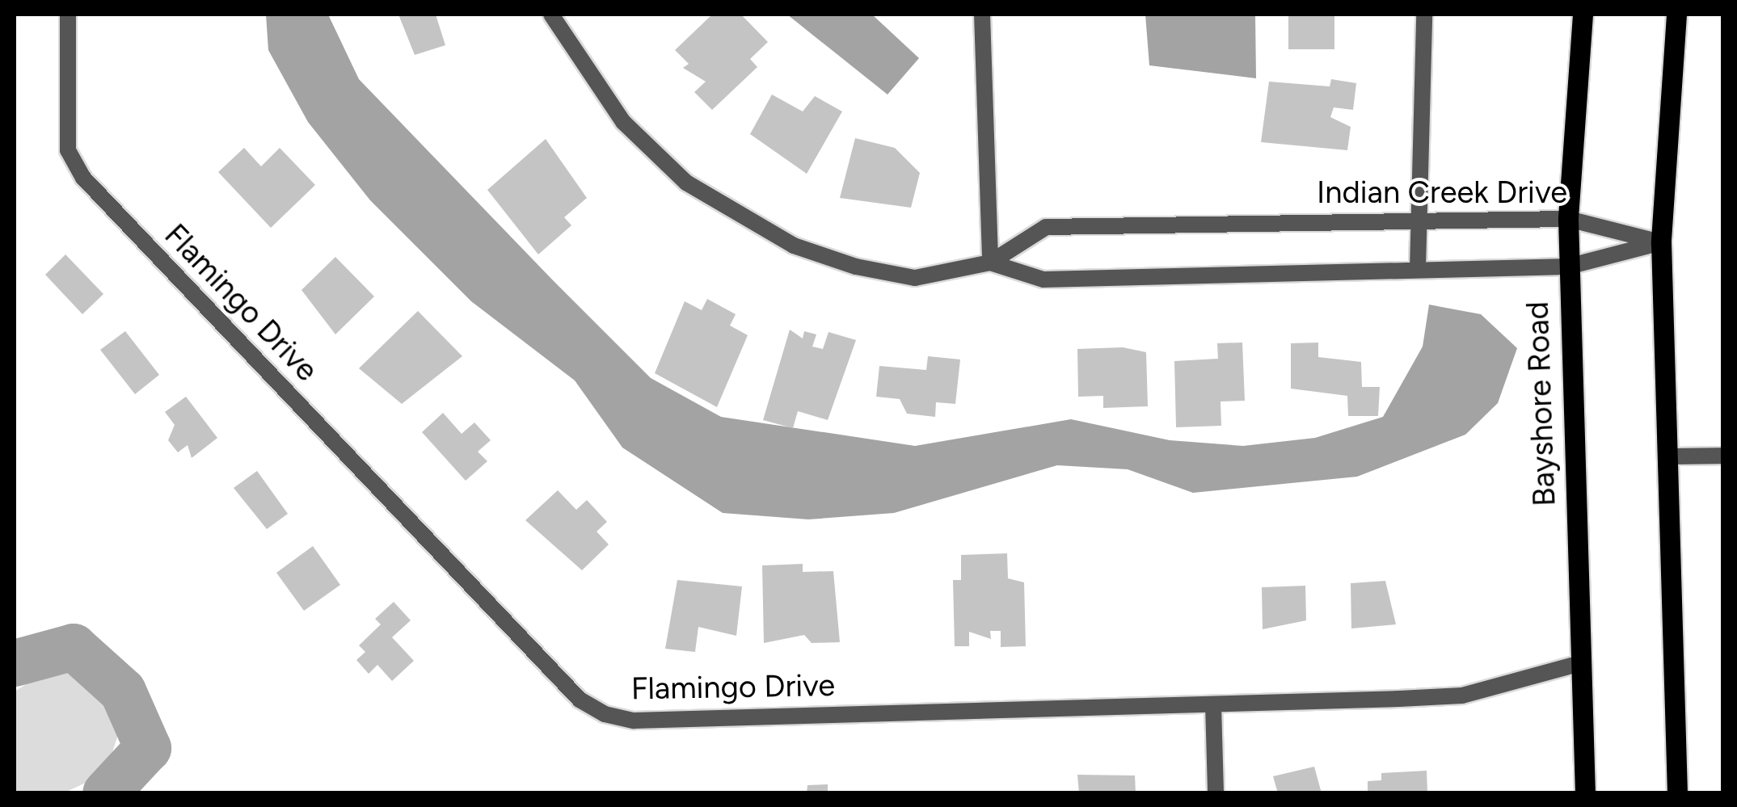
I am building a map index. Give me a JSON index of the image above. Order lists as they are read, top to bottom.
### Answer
{
  "streets": {
    "main road": ["Bayshore Road"],
    "street": ["Indian Creek Drive", "Flamingo Drive"]
  },
  "crossings": [
    ["Indian Creek Drive", "Bayshore Road"],
    ["Flamingo Drive", "Bayshore Road"]
  ]
}
